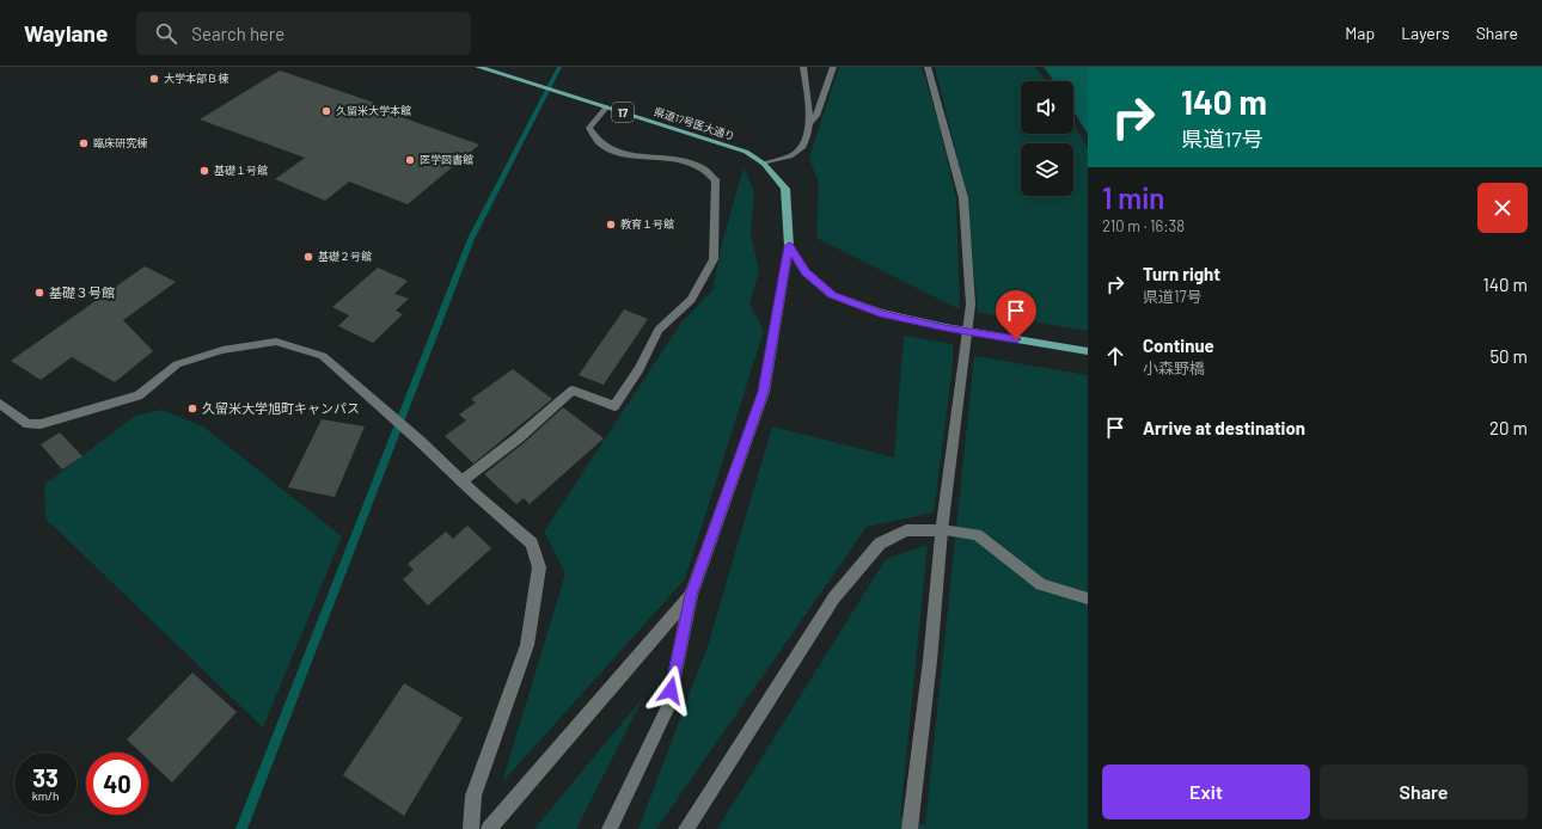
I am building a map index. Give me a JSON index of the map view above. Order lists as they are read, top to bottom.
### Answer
{
  "streets": {
    "main road": ["17", "県道17号医大通り"]
  },
  "crossings": [
    ["17", "県道17号医大通り"]
  ],
  "places": [
    "大学本部Ｂ棟",
    "久留米大学本館",
    "臨床研究棟",
    "医学図書館",
    "基礎１号館",
    "教育１号館",
    "基礎２号館",
    "基礎３号館",
    "久留米大学旭町キャンパス"
  ],
  "page": {
    "header": "Waylane",
    "search": "Search here",
    "nav": ["Map", "Layers", "Share"],
    "turn": ["140 m", "県道17号"],
    "heading": ["1 min", "210 m · 16:38"],
    "list": [
      {
        "name": "Turn right",
        "note": "県道17号",
        "value": "140 m"
      },
      {
        "name": "Continue",
        "note": "小森野橋",
        "value": "50 m"
      },
      {
        "name": "Arrive at destination",
        "value": "20 m"
      }
    ],
    "speed": "33 km/h",
    "limit": "40",
    "buttons": ["Exit", "Share"]
  }
}
